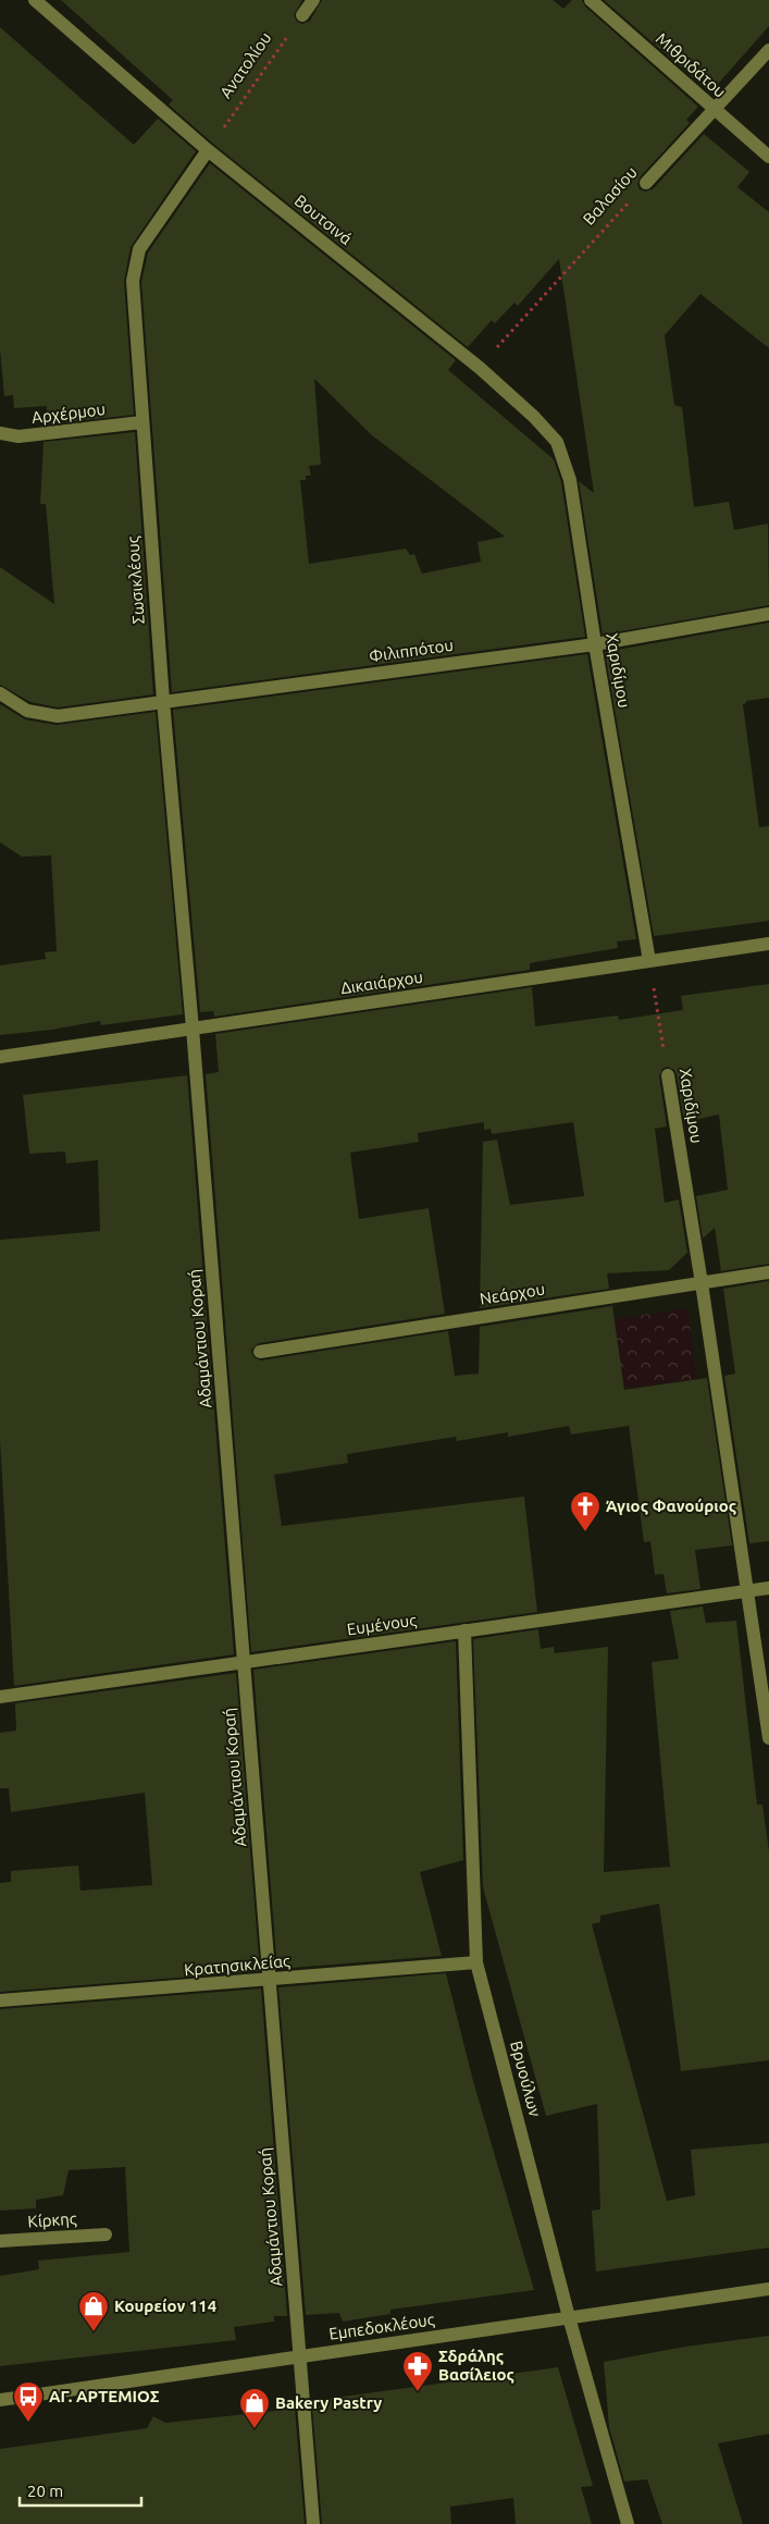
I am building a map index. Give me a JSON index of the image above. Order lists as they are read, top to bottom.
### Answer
{
  "streets": {
    "street": [
      "Μιθριδάτου",
      "Βαλασίου",
      "Βουτσινά",
      "Αρχέρμου",
      "Σωσικλέους",
      "Φιλιππότου",
      "Χαριδίμου",
      "Δικαιάρχου",
      "Νεάρχου",
      "Αδαμάντιου Κοραή",
      "Ευμένους",
      "Κρατησικλείας",
      "Βρυούλων",
      "Κίρκης",
      "Εμπεδοκλέους"
    ],
    "path": ["Ανατολίου"]
  },
  "crossings": [
    ["Ανατολίου", "Βουτσινά"],
    ["Ανατολίου", "Σωσικλέους"],
    ["Μιθριδάτου", "Βαλασίου"],
    ["Βαλασίου", "Βουτσινά"],
    ["Βουτσινά", "Σωσικλέους"],
    ["Βουτσινά", "Χαριδίμου"],
    ["Αρχέρμου", "Σωσικλέους"],
    ["Σωσικλέους", "Φιλιππότου"],
    ["Σωσικλέους", "Δικαιάρχου"],
    ["Σωσικλέους", "Αδαμάντιου Κοραή"],
    ["Φιλιππότου", "Χαριδίμου"],
    ["Χαριδίμου", "Δικαιάρχου"],
    ["Χαριδίμου", "Νεάρχου"],
    ["Χαριδίμου", "Ευμένους"],
    ["Δικαιάρχου", "Αδαμάντιου Κοραή"],
    ["Αδαμάντιου Κοραή", "Ευμένους"],
    ["Αδαμάντιου Κοραή", "Κρατησικλείας"],
    ["Αδαμάντιου Κοραή", "Εμπεδοκλέους"],
    ["Ευμένους", "Βρυούλων"],
    ["Κρατησικλείας", "Βρυούλων"],
    ["Βρυούλων", "Εμπεδοκλέους"]
  ],
  "places": {
    "church": ["Άγιος Φανούριος"],
    "shop": ["Κουρείον 114", "Bakery Pastry"],
    "pharmacy": ["Σδράλης Βασίλειος"],
    "bus stop": ["ΑΓ. ΑΡΤΕΜΙΟΣ"]
  },
  "scale_bar": "20 m"
}
